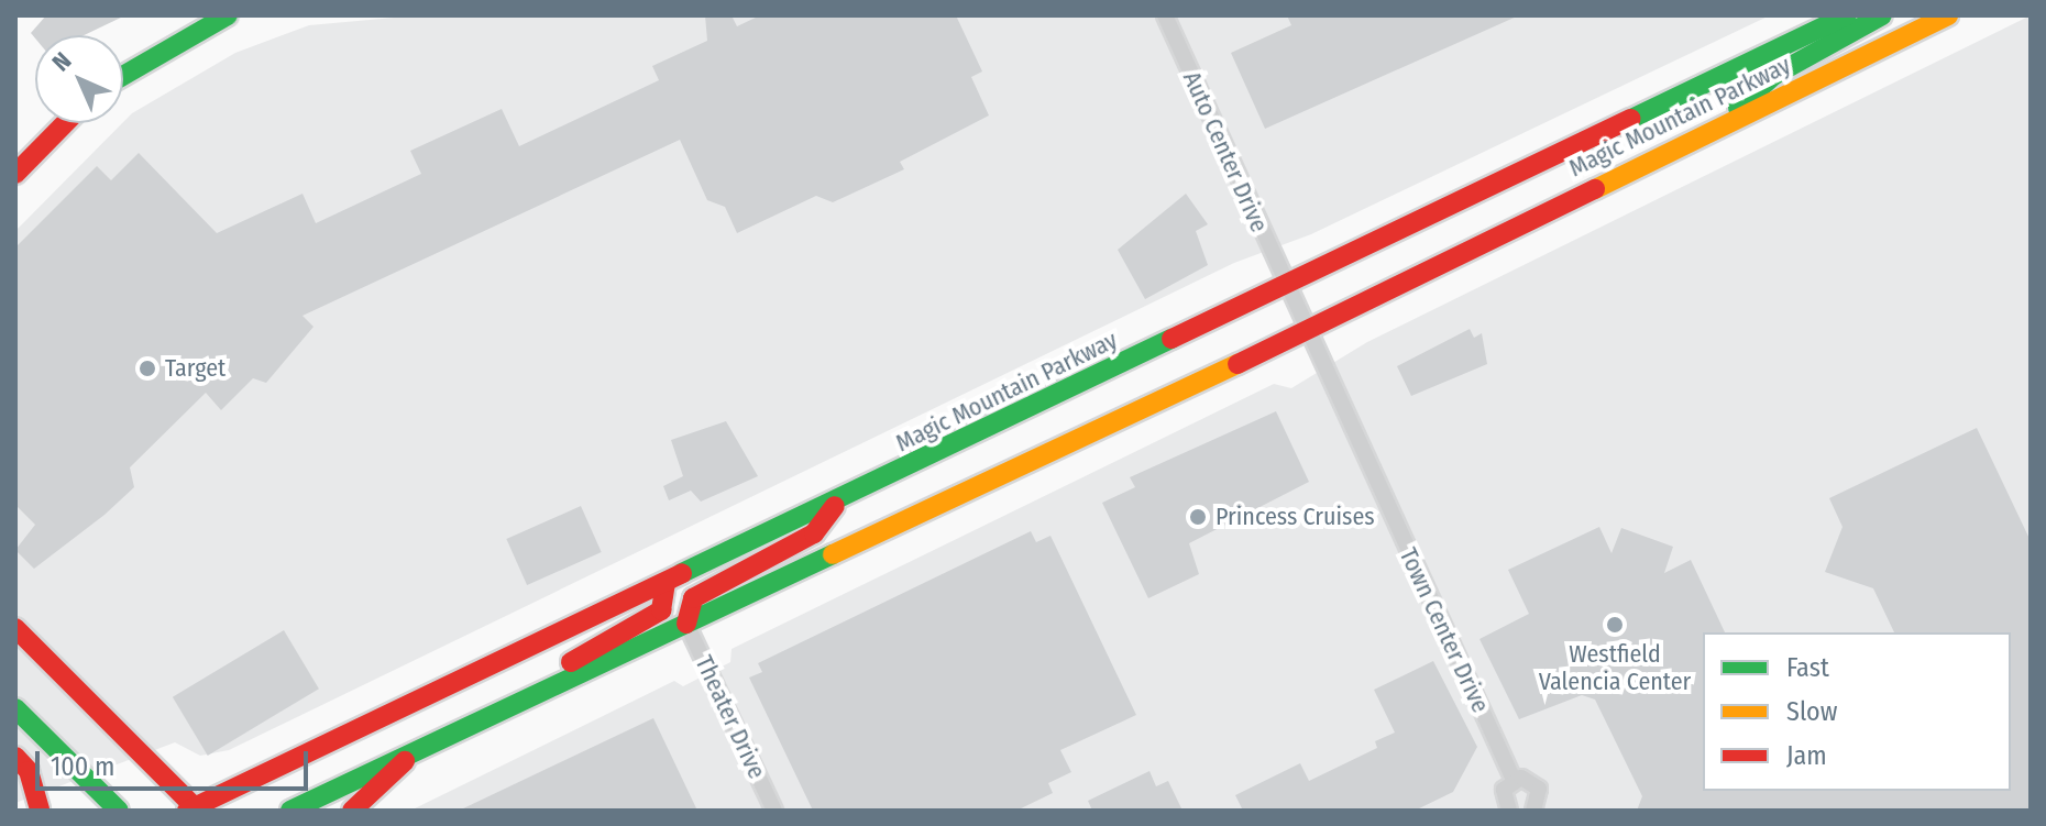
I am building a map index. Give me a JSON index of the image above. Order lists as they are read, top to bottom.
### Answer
{
  "streets": {
    "main road": ["Magic Mountain Parkway"],
    "street": ["Auto Center Drive", "Town Center Drive", "Theater Drive"]
  },
  "crossings": [
    ["Magic Mountain Parkway", "Auto Center Drive"],
    ["Magic Mountain Parkway", "Town Center Drive"],
    ["Magic Mountain Parkway", "Theater Drive"],
    ["Auto Center Drive", "Town Center Drive"]
  ],
  "places": ["Target", "Princess Cruises", "Westfield Valencia Center"],
  "legend": ["Fast", "Slow", "Jam"],
  "scale_bar": "100 m",
  "north": "top left"
}
